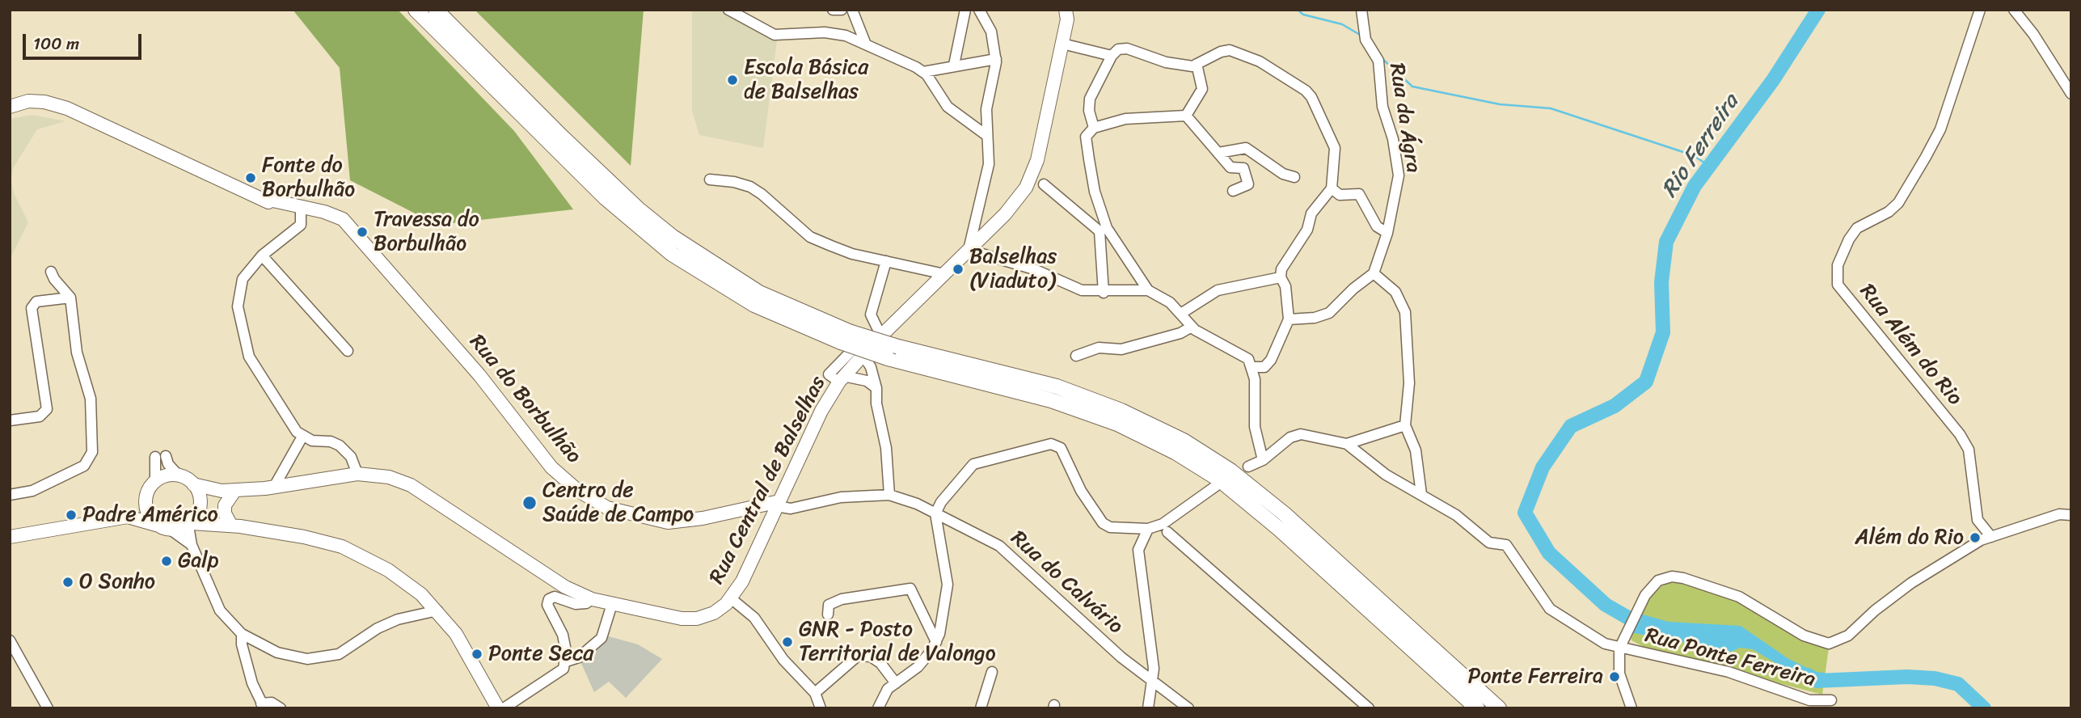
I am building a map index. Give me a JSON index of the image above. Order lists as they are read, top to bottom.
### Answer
{
  "streets": {
    "main road": ["Rua do Borbulhão", "Rua Central de Balselhas"],
    "street": [
      "Rua da Ágra",
      "Rua Além do Rio",
      "Rua do Calvário",
      "Rua Ponte Ferreira"
    ]
  },
  "crossings": [
    ["Rua do Borbulhão", "Rua Central de Balselhas"],
    ["Rua do Borbulhão", "Rua do Calvário"],
    ["Rua Central de Balselhas", "Rua do Calvário"]
  ],
  "water": ["Rio Ferreira"],
  "places": [
    "Escola Básica de Balselhas",
    "Fonte do Borbulhão",
    "Travessa do Borbulhão",
    "Balselhas (Viaduto)",
    "Centro de Saúde de Campo",
    "Padre Américo",
    "Além do Rio",
    "Galp",
    "O Sonho",
    "GNR - Posto Territorial de Valongo",
    "Ponte Seca",
    "Ponte Ferreira"
  ],
  "scale_bar": "100 m"
}
